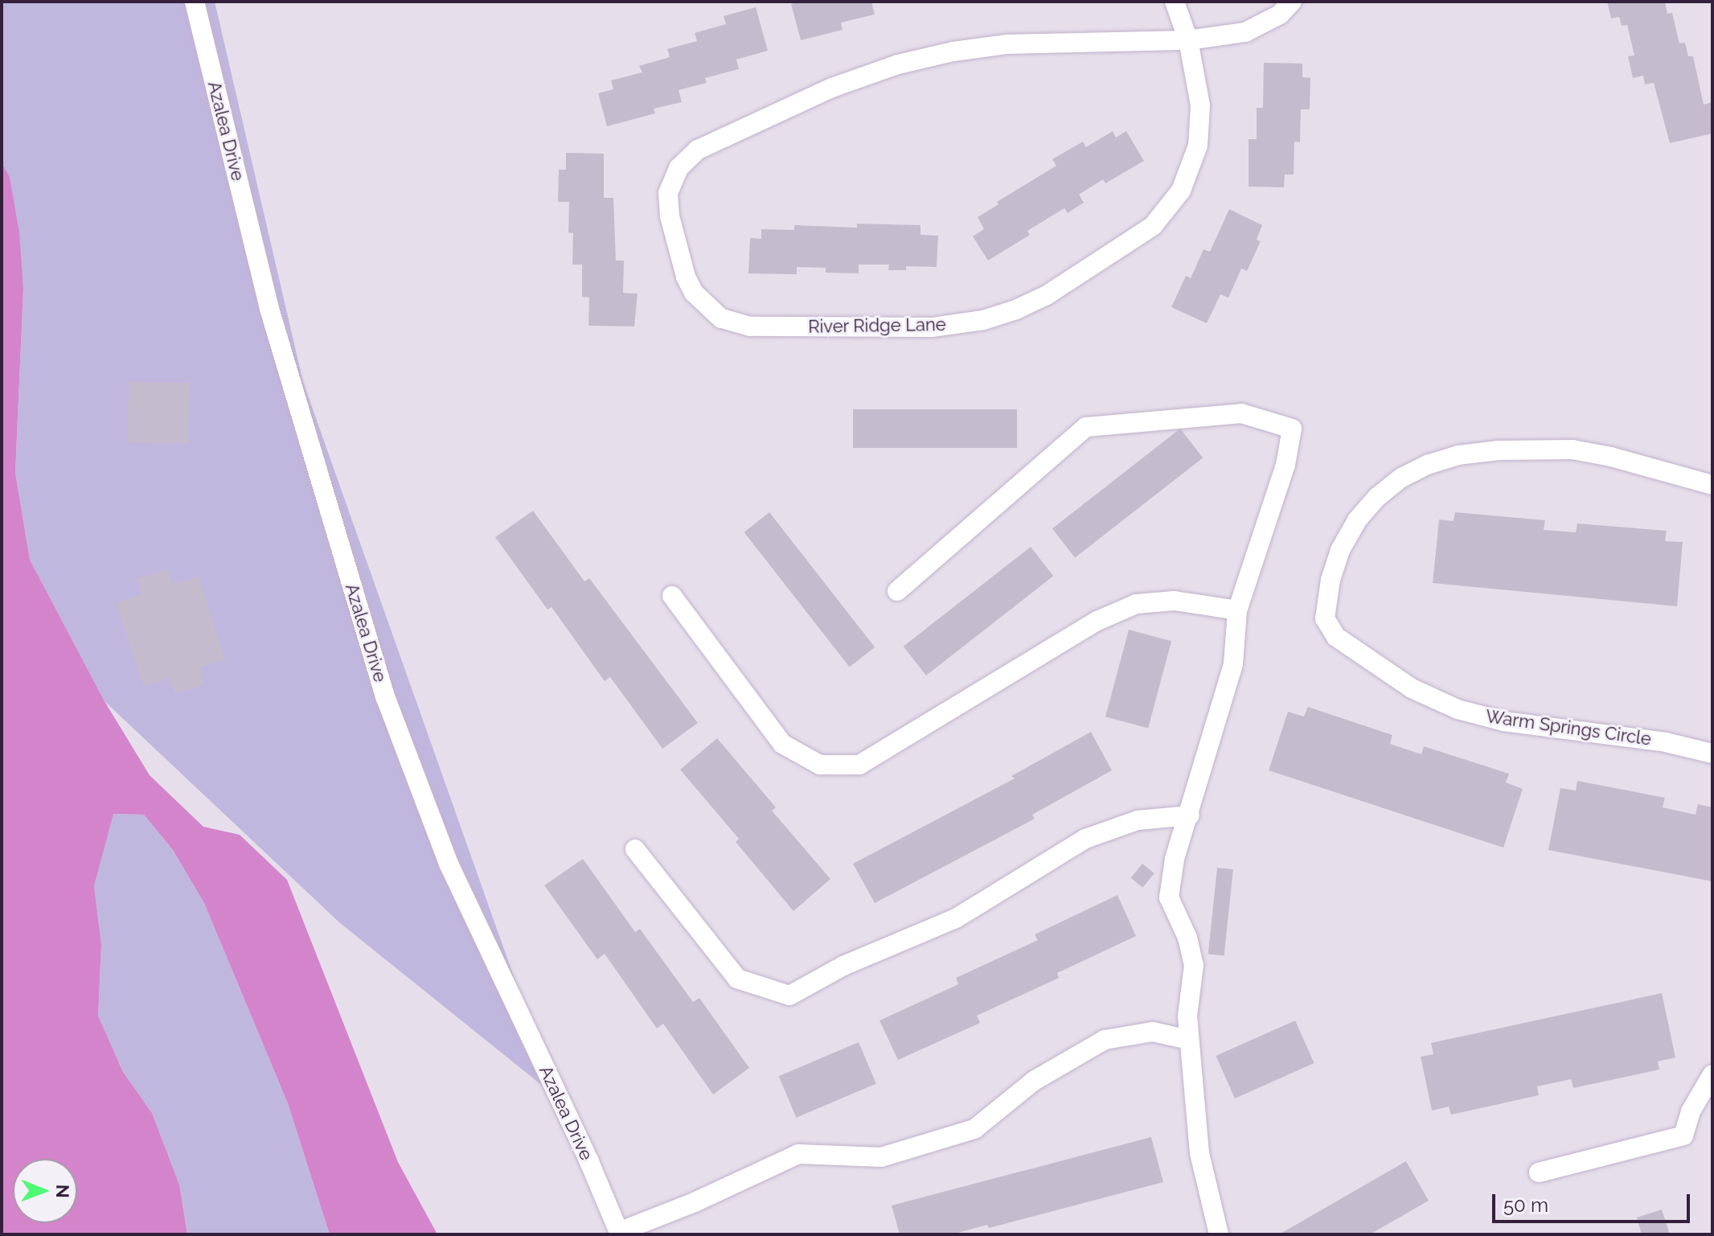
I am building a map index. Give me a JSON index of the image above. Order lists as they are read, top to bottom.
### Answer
{
  "streets": {
    "street": ["Azalea Drive", "River Ridge Lane", "Warm Springs Circle"]
  },
  "scale_bar": "50 m",
  "north": "right"
}
